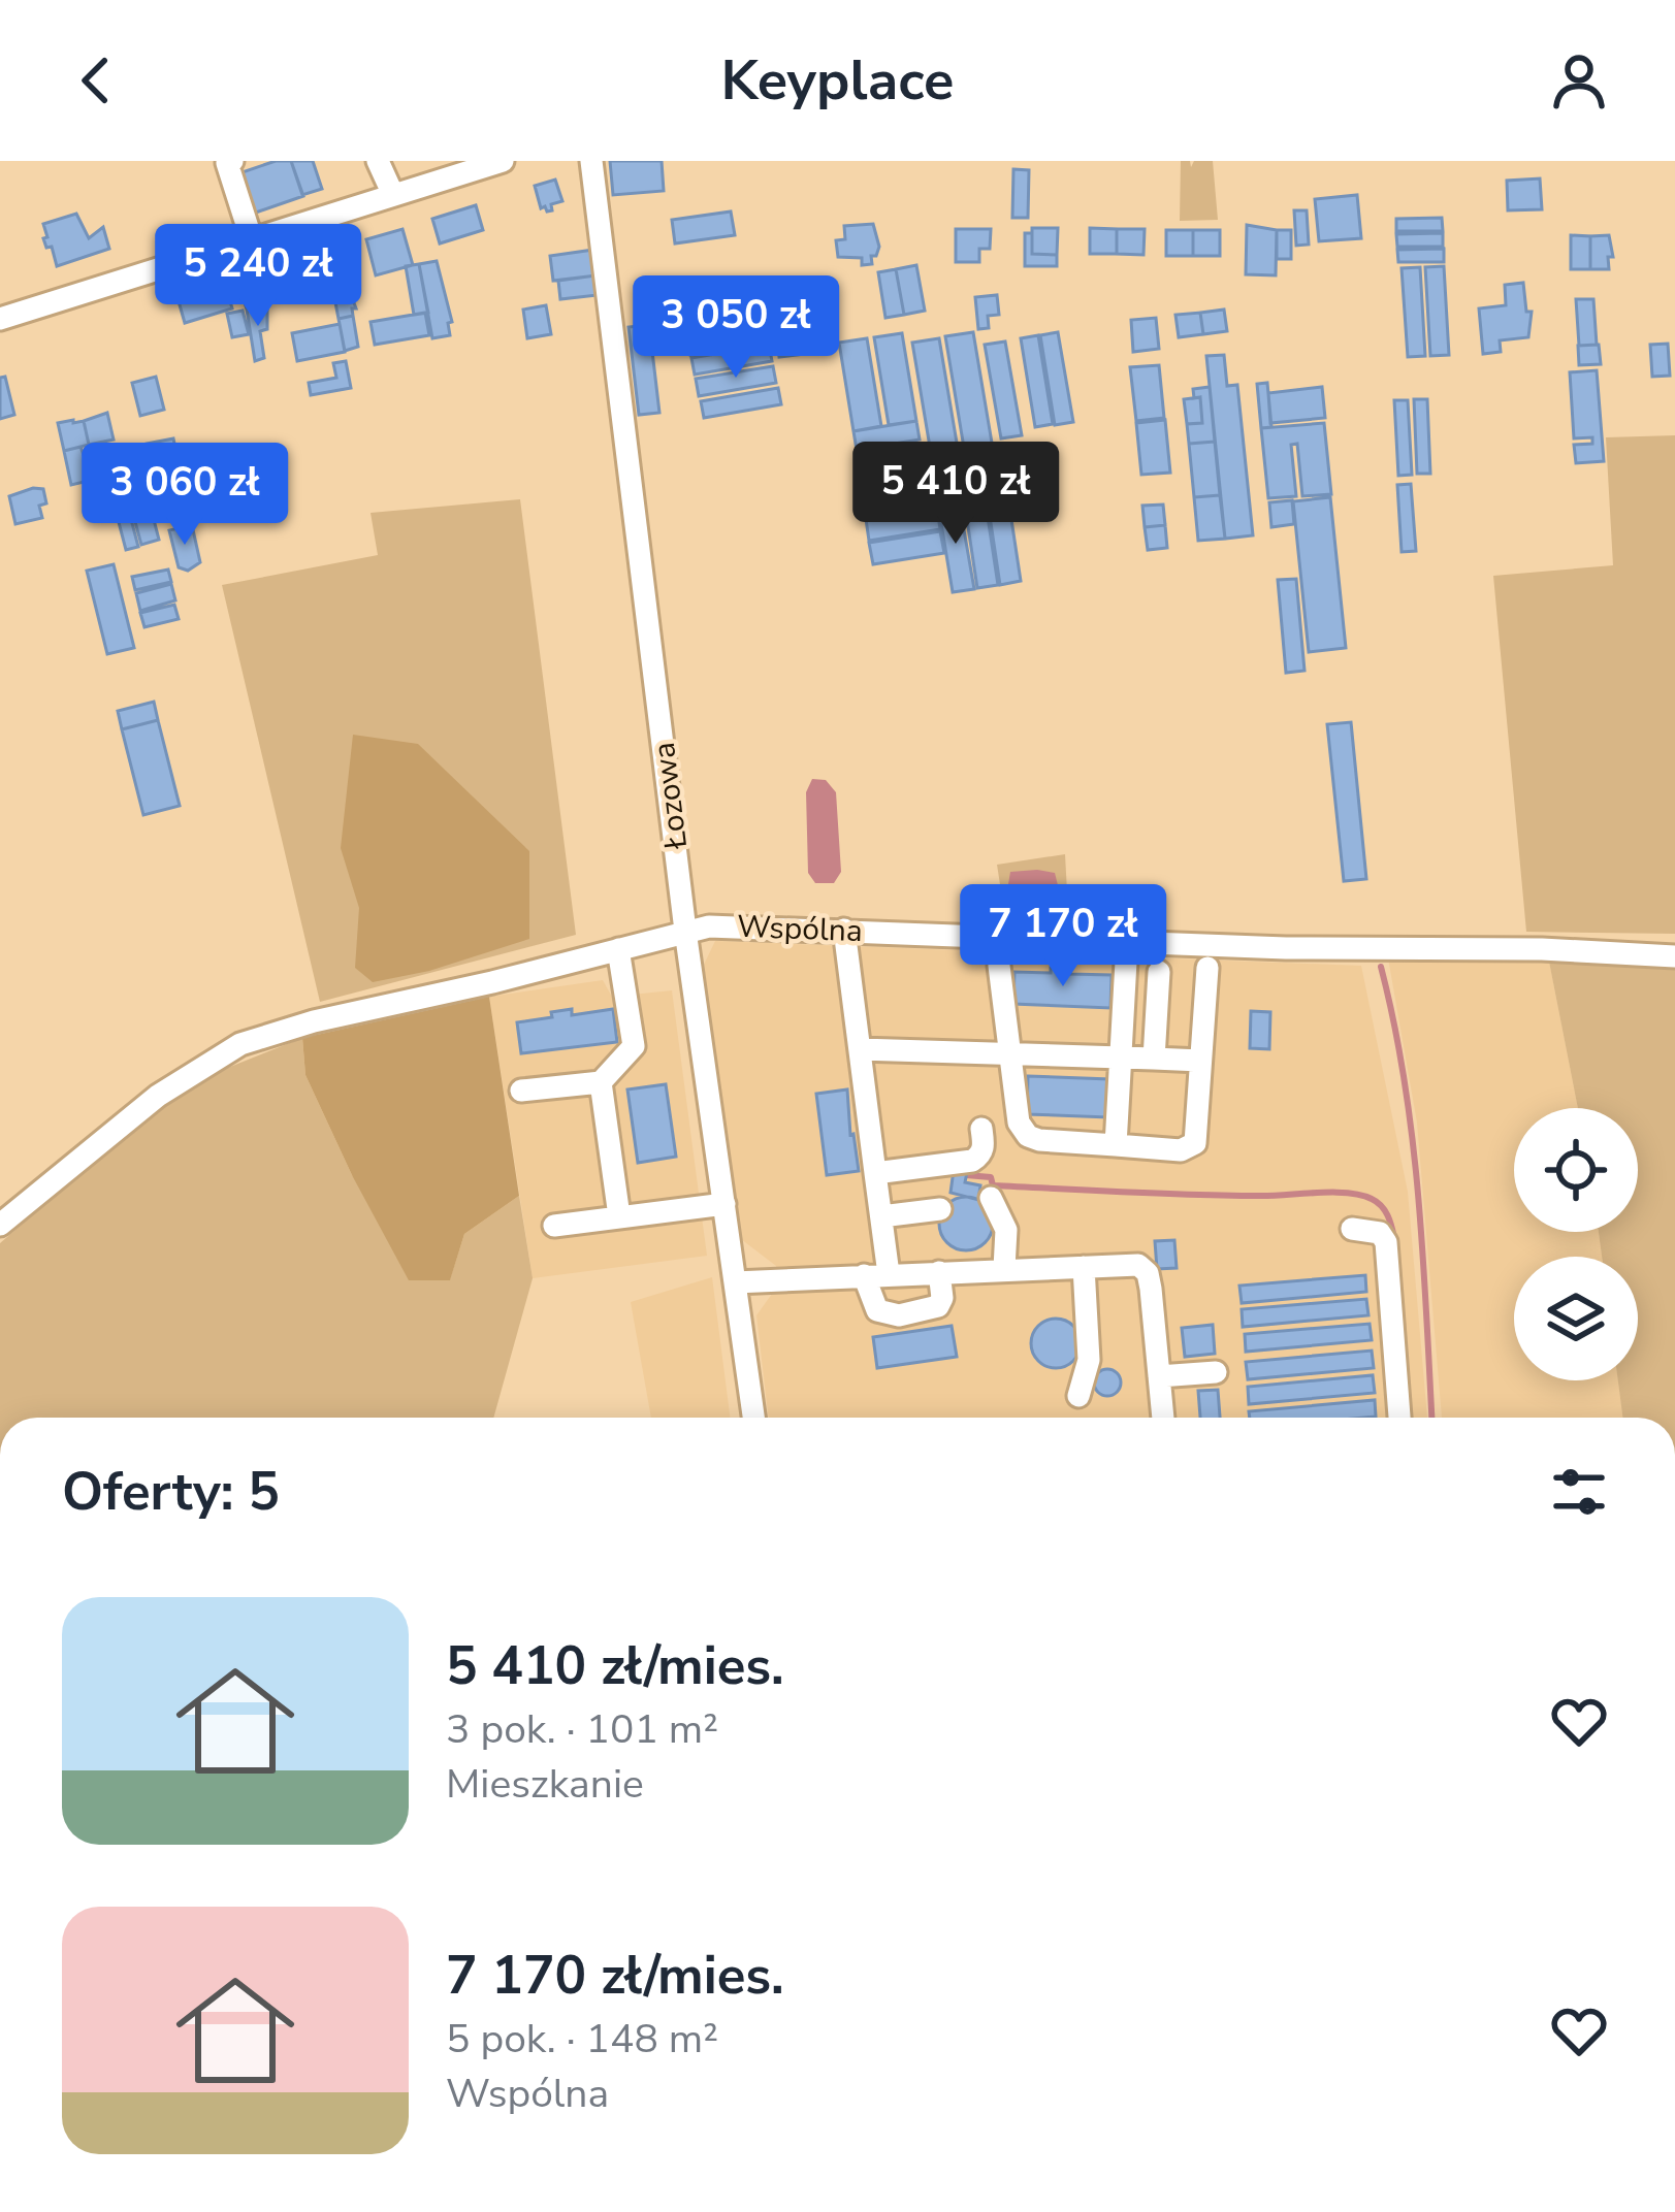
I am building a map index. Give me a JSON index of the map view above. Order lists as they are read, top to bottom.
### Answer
{
  "streets": {
    "street": ["Łozowa", "Wspólna"]
  },
  "crossings": [
    ["Łozowa", "Wspólna"]
  ],
  "page": {
    "header": "Keyplace",
    "price": [
      "5 240 zł",
      "3 050 zł",
      "5 410 zł",
      "3 060 zł",
      "7 170 zł"
    ],
    "heading": "Oferty: 5",
    "list": [
      {
        "name": "5 410 zł/mies.",
        "note": "3 pok. · 101 m² · Mieszkanie"
      },
      {
        "name": "7 170 zł/mies.",
        "note": "5 pok. · 148 m² · Wspólna"
      }
    ]
  }
}
